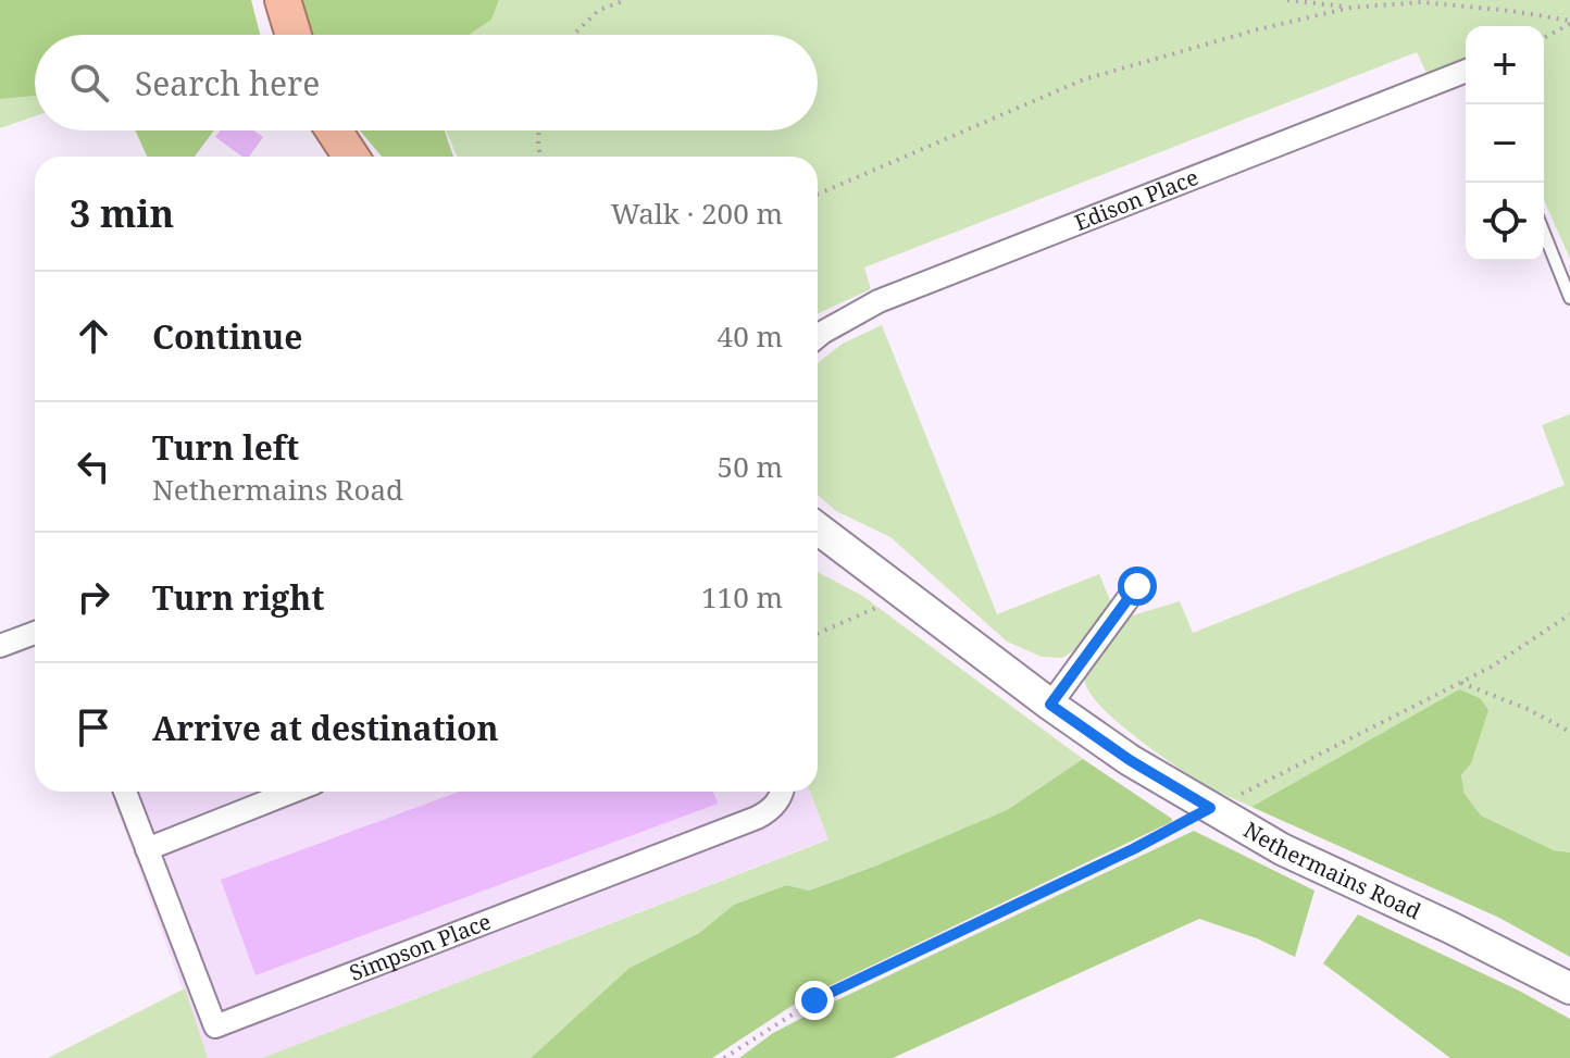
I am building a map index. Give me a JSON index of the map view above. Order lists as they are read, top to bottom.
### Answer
{
  "streets": {
    "main road": ["Nethermains Road"],
    "street": ["Edison Place", "Simpson Place"]
  },
  "page": {
    "map_buttons": ["+", "−"],
    "search": "Search here",
    "heading": ["3 min", "Walk · 200 m"],
    "list": [
      ["Continue", "40 m"],
      ["Turn left", "Nethermains Road", "50 m"],
      ["Turn right", "110 m"],
      "Arrive at destination"
    ]
  }
}
